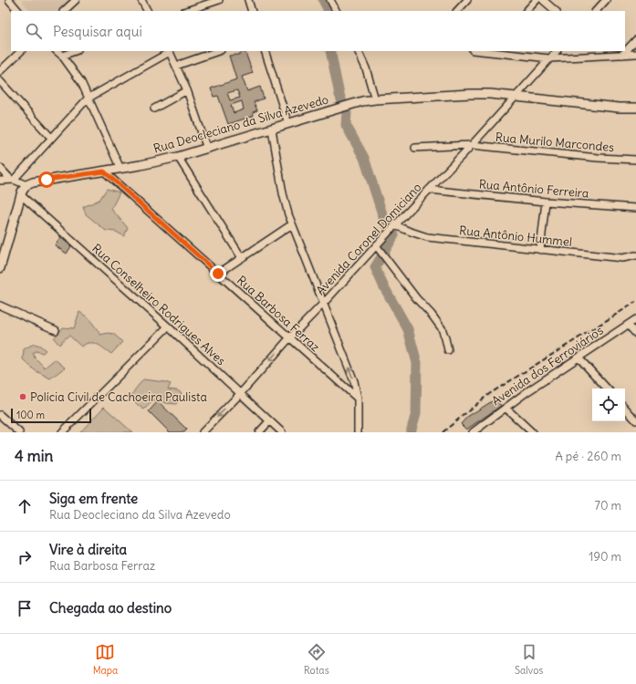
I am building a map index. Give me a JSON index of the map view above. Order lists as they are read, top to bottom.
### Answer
{
  "streets": {
    "main road": ["Rua Deocleciano da Silva Azevedo"],
    "street": [
      "Rua Murilo Marcondes",
      "Rua Antônio Ferreira",
      "Rua Antônio Hummel",
      "Avenida Coronel Domiciano",
      "Rua Conselheiro Rodrigues Alves",
      "Rua Barbosa Ferraz",
      "Avenida dos Ferroviários"
    ]
  },
  "crossings": [
    ["Rua Deocleciano da Silva Azevedo", "Avenida Coronel Domiciano"],
    ["Rua Deocleciano da Silva Azevedo", "Rua Barbosa Ferraz"],
    ["Rua Murilo Marcondes", "Avenida Coronel Domiciano"],
    ["Rua Antônio Ferreira", "Avenida Coronel Domiciano"],
    ["Rua Antônio Hummel", "Avenida Coronel Domiciano"],
    ["Avenida Coronel Domiciano", "Rua Conselheiro Rodrigues Alves"],
    ["Avenida Coronel Domiciano", "Rua Barbosa Ferraz"]
  ],
  "places": ["Polícia Civil de Cachoeira Paulista"],
  "scale_bar": "100 m",
  "page": {
    "search": "Pesquisar aqui",
    "scale": "100 m",
    "heading": ["4 min", "A pé · 260 m"],
    "list": [
      ["Siga em frente", "Rua Deocleciano da Silva Azevedo", "70 m"],
      ["Vire à direita", "Rua Barbosa Ferraz", "190 m"],
      "Chegada ao destino"
    ],
    "nav": ["Mapa", "Rotas", "Salvos"]
  }
}
